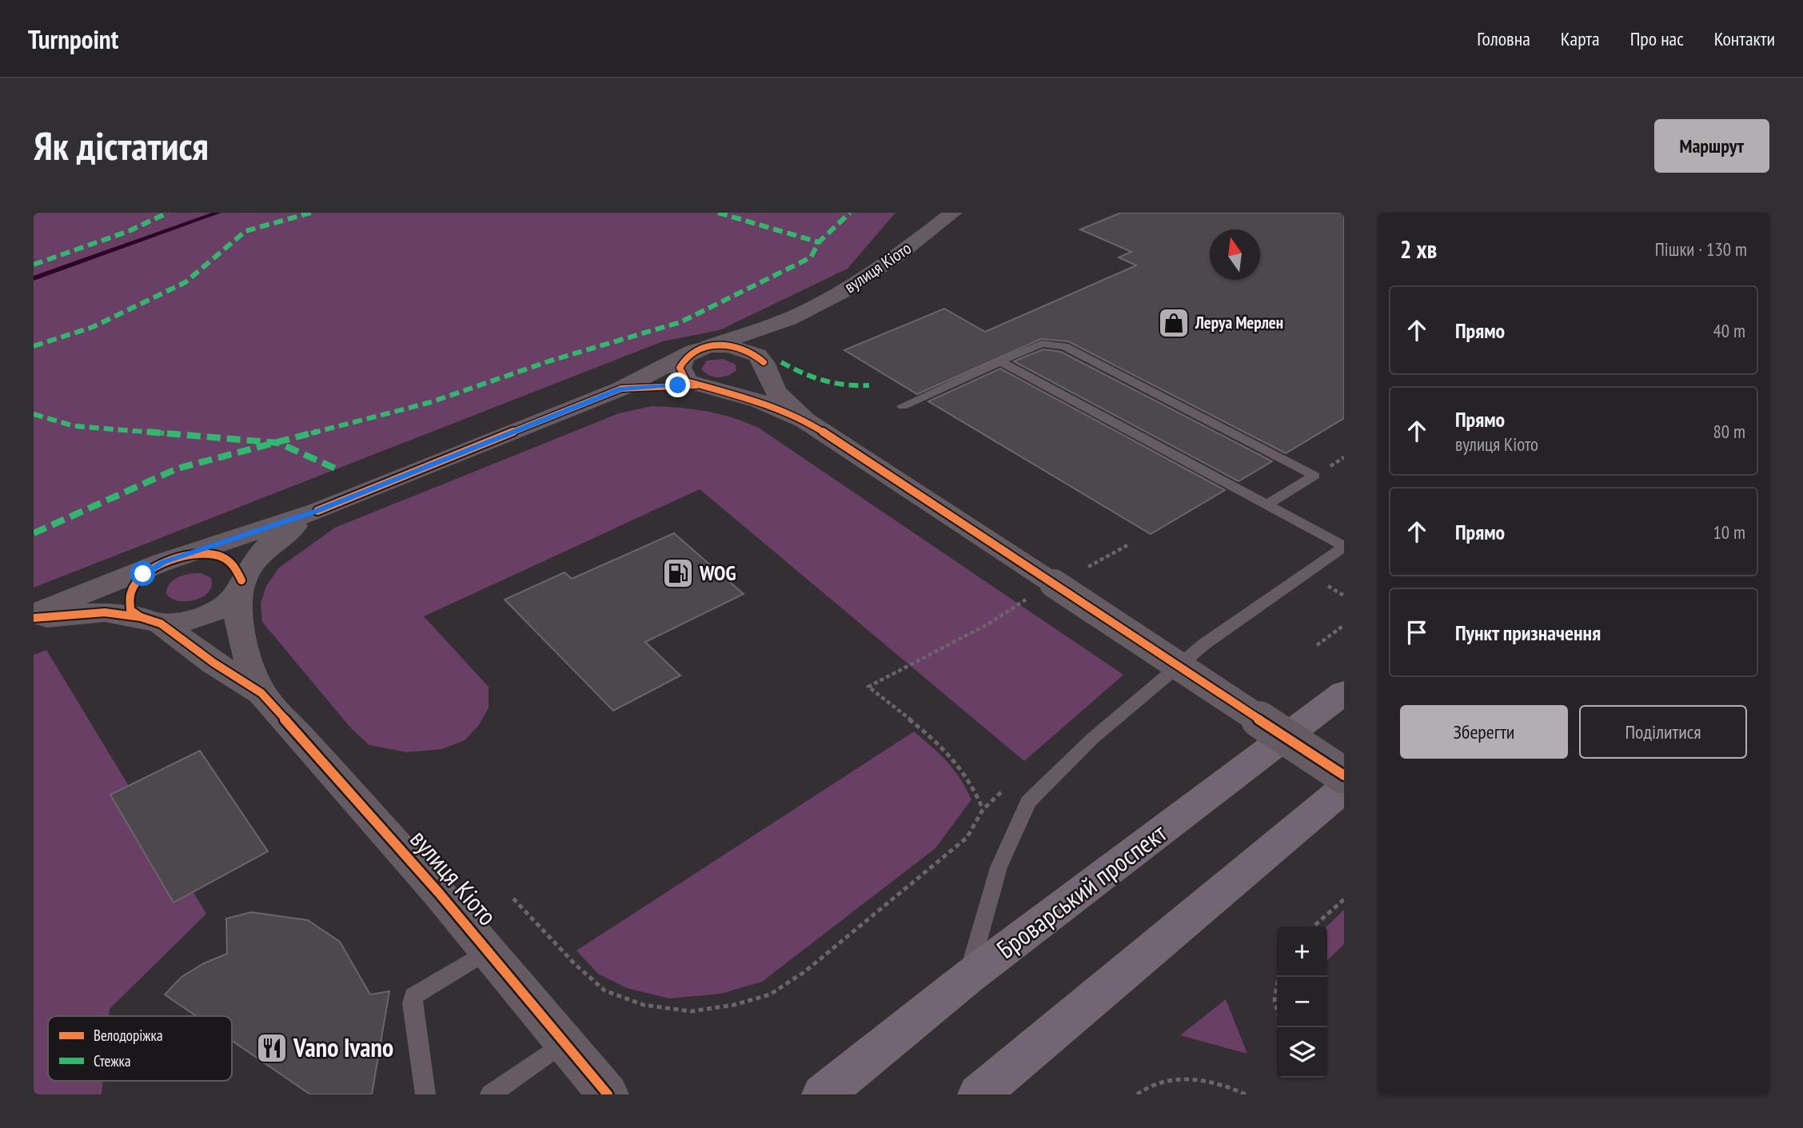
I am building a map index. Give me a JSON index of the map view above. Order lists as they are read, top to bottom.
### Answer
{
  "streets": {
    "highway": ["Броварський проспект"],
    "street": ["вулиця Кіото"]
  },
  "places": {
    "shop": ["Леруа Мерлен"],
    "fuel station": ["WOG"],
    "restaurant": ["Vano Ivano"]
  },
  "legend": ["Велодоріжка", "Стежка"],
  "north": "top",
  "page": {
    "header": "Turnpoint",
    "nav": [
      "Головна",
      "Карта",
      "Про нас",
      "Контакти"
    ],
    "buttons": [
      "Маршрут",
      ["Зберегти", "Поділитися"]
    ],
    "title": "Як дістатися",
    "heading": ["2 хв", "Пішки · 130 m"],
    "list": [
      ["Прямо", "40 m"],
      ["Прямо", "вулиця Кіото", "80 m"],
      ["Прямо", "10 m"],
      "Пункт призначення"
    ],
    "map_buttons": ["+", "−"]
  }
}
